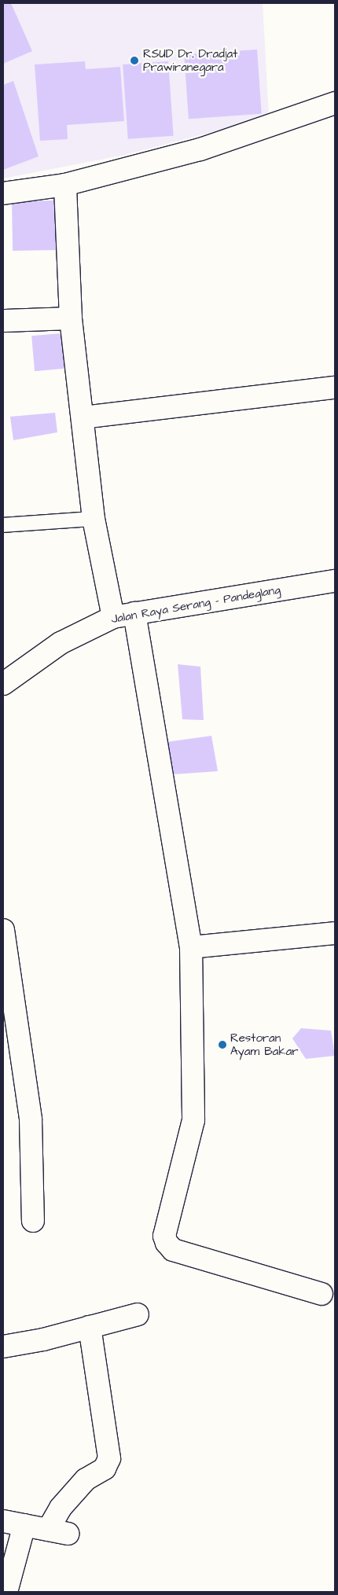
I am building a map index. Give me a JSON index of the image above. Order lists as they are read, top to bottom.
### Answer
{
  "streets": {
    "street": ["Jalan Raya Serang - Pandeglang"]
  },
  "places": ["RSUD Dr. Dradjat Prawiranegara", "Restoran Ayam Bakar"]
}
